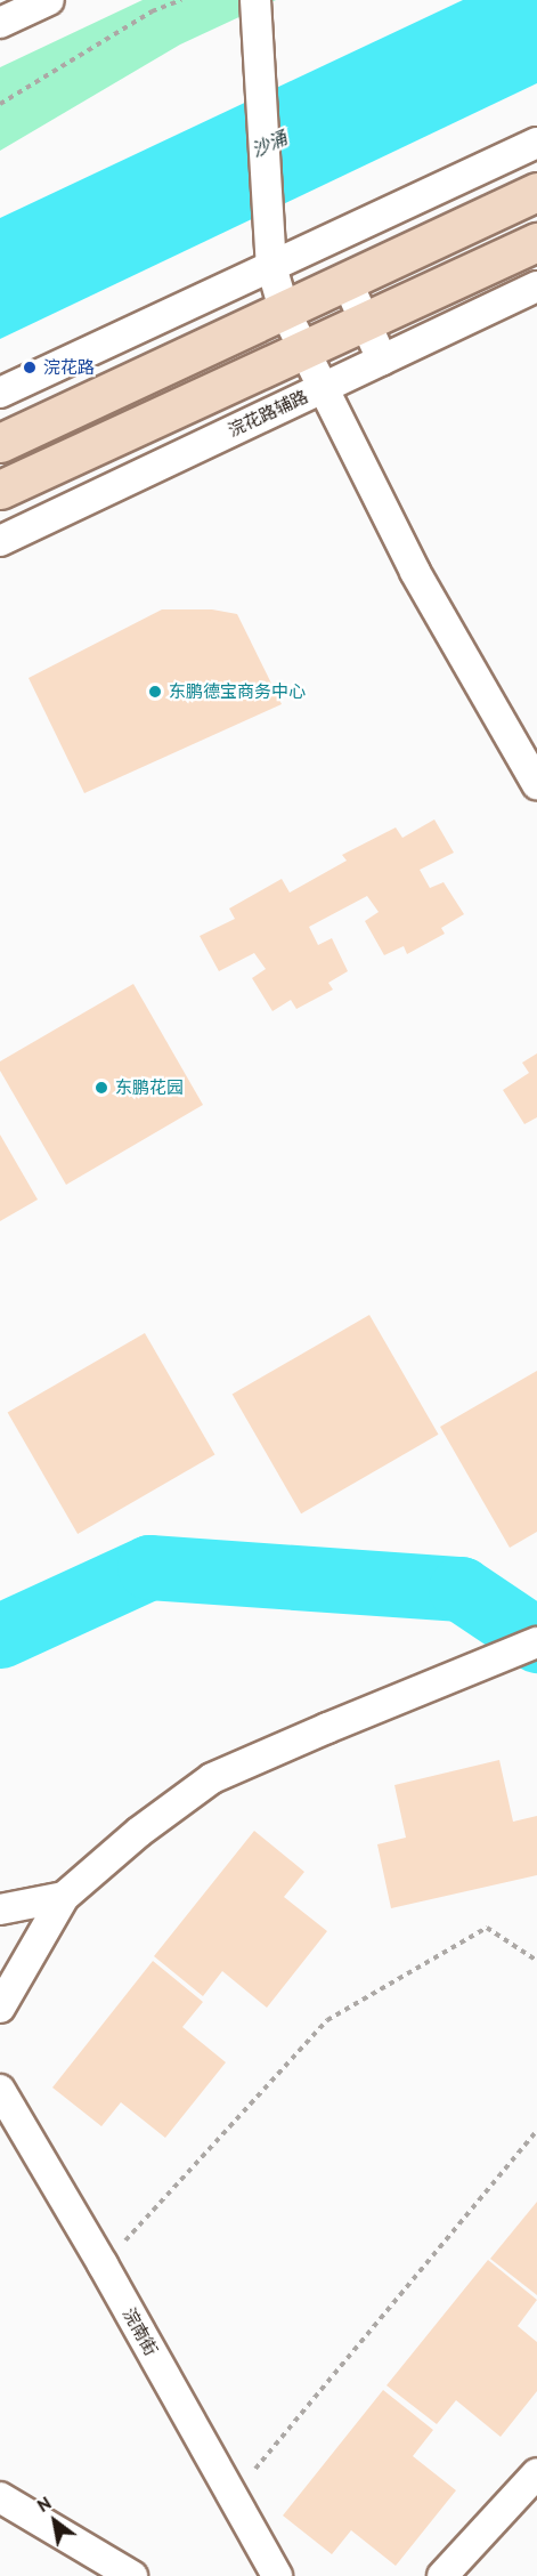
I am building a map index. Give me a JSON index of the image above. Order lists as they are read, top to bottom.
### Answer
{
  "streets": {
    "street": ["浣花路辅路", "浣南街"]
  },
  "water": ["沙涌"],
  "places": ["浣花路", "东鹏德宝商务中心", "东鹏花园"],
  "north": "top left"
}
